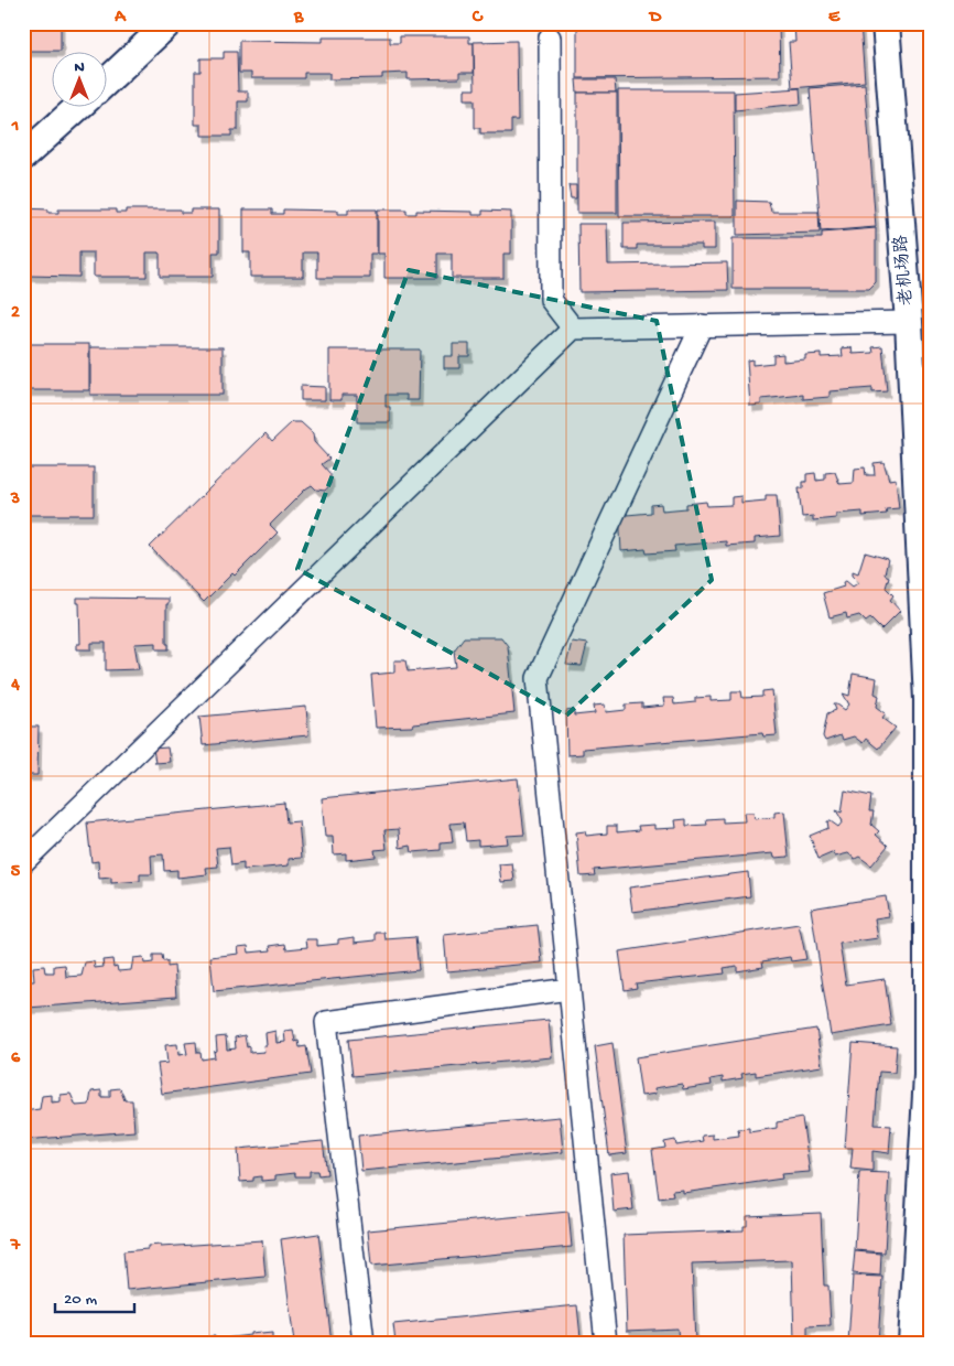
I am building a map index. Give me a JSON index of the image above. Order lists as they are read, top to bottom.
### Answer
{
  "streets": {
    "street": ["老机场路"]
  },
  "scale_bar": "20 m",
  "north": "top",
  "grid": {
    "columns": [
      "A",
      "B",
      "C",
      "D",
      "E"
    ],
    "rows": [
      "1",
      "2",
      "3",
      "4",
      "5",
      "6",
      "7"
    ]
  }
}
